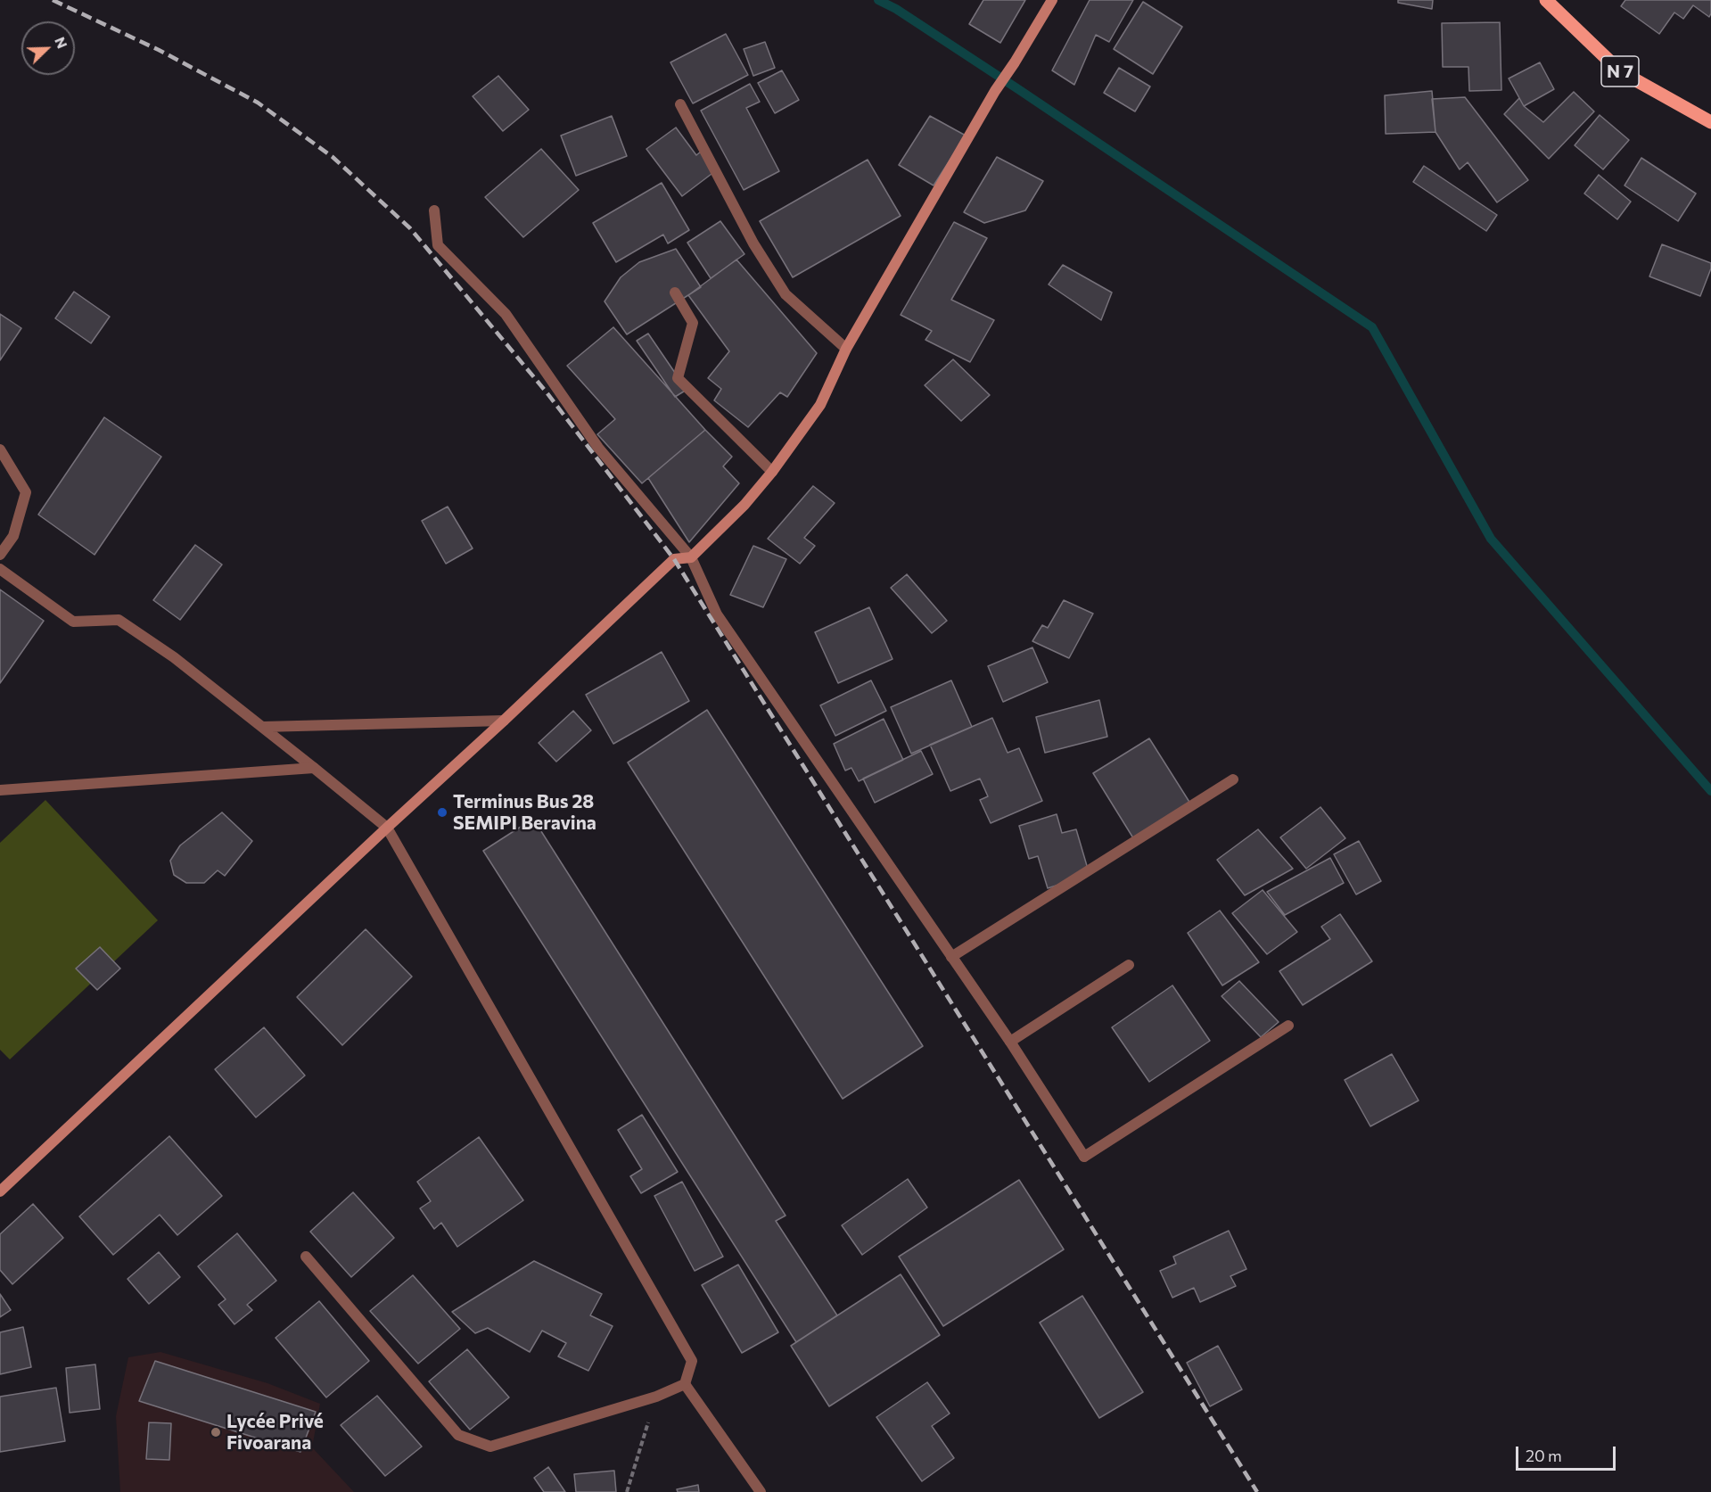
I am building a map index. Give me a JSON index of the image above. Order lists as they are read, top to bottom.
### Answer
{
  "streets": {
    "main road": ["N 7"]
  },
  "places": ["Terminus Bus 28 SEMIPI Beravina", "Lycée Privé Fivoarana"],
  "scale_bar": "20 m",
  "north": "top right"
}
